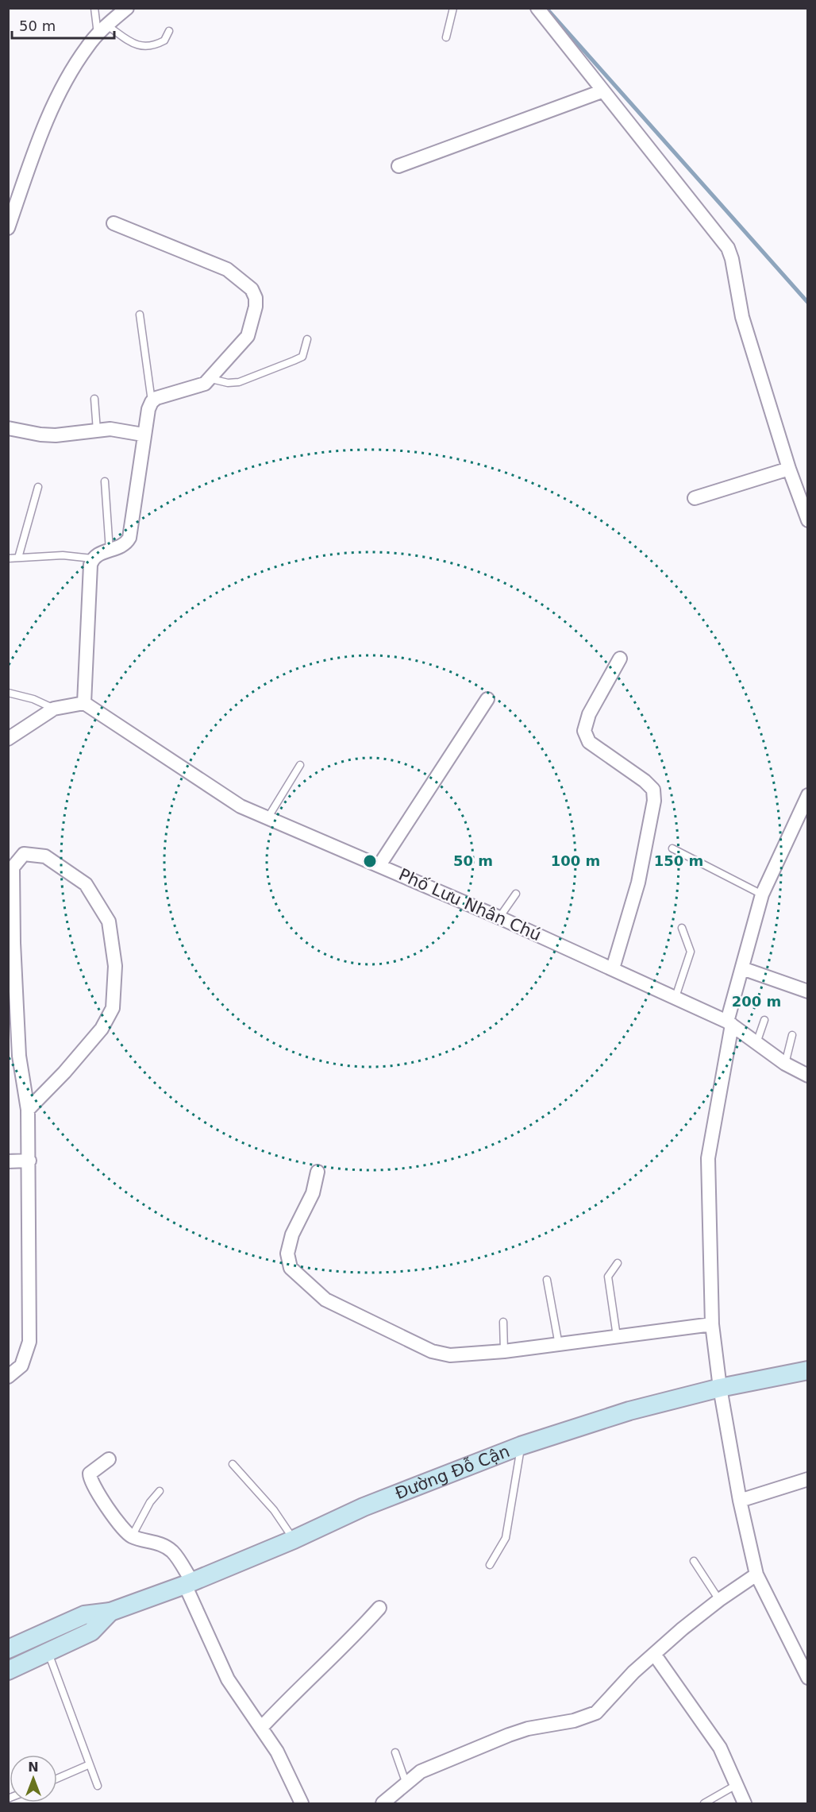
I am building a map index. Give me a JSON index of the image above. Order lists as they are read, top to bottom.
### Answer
{
  "streets": {
    "main road": ["Đường Đỗ Cận"],
    "street": ["Phố Lưu Nhân Chú"]
  },
  "scale_bar": "50 m",
  "north": "top",
  "rings": [
    "50 m",
    "100 m",
    "150 m",
    "200 m"
  ]
}
